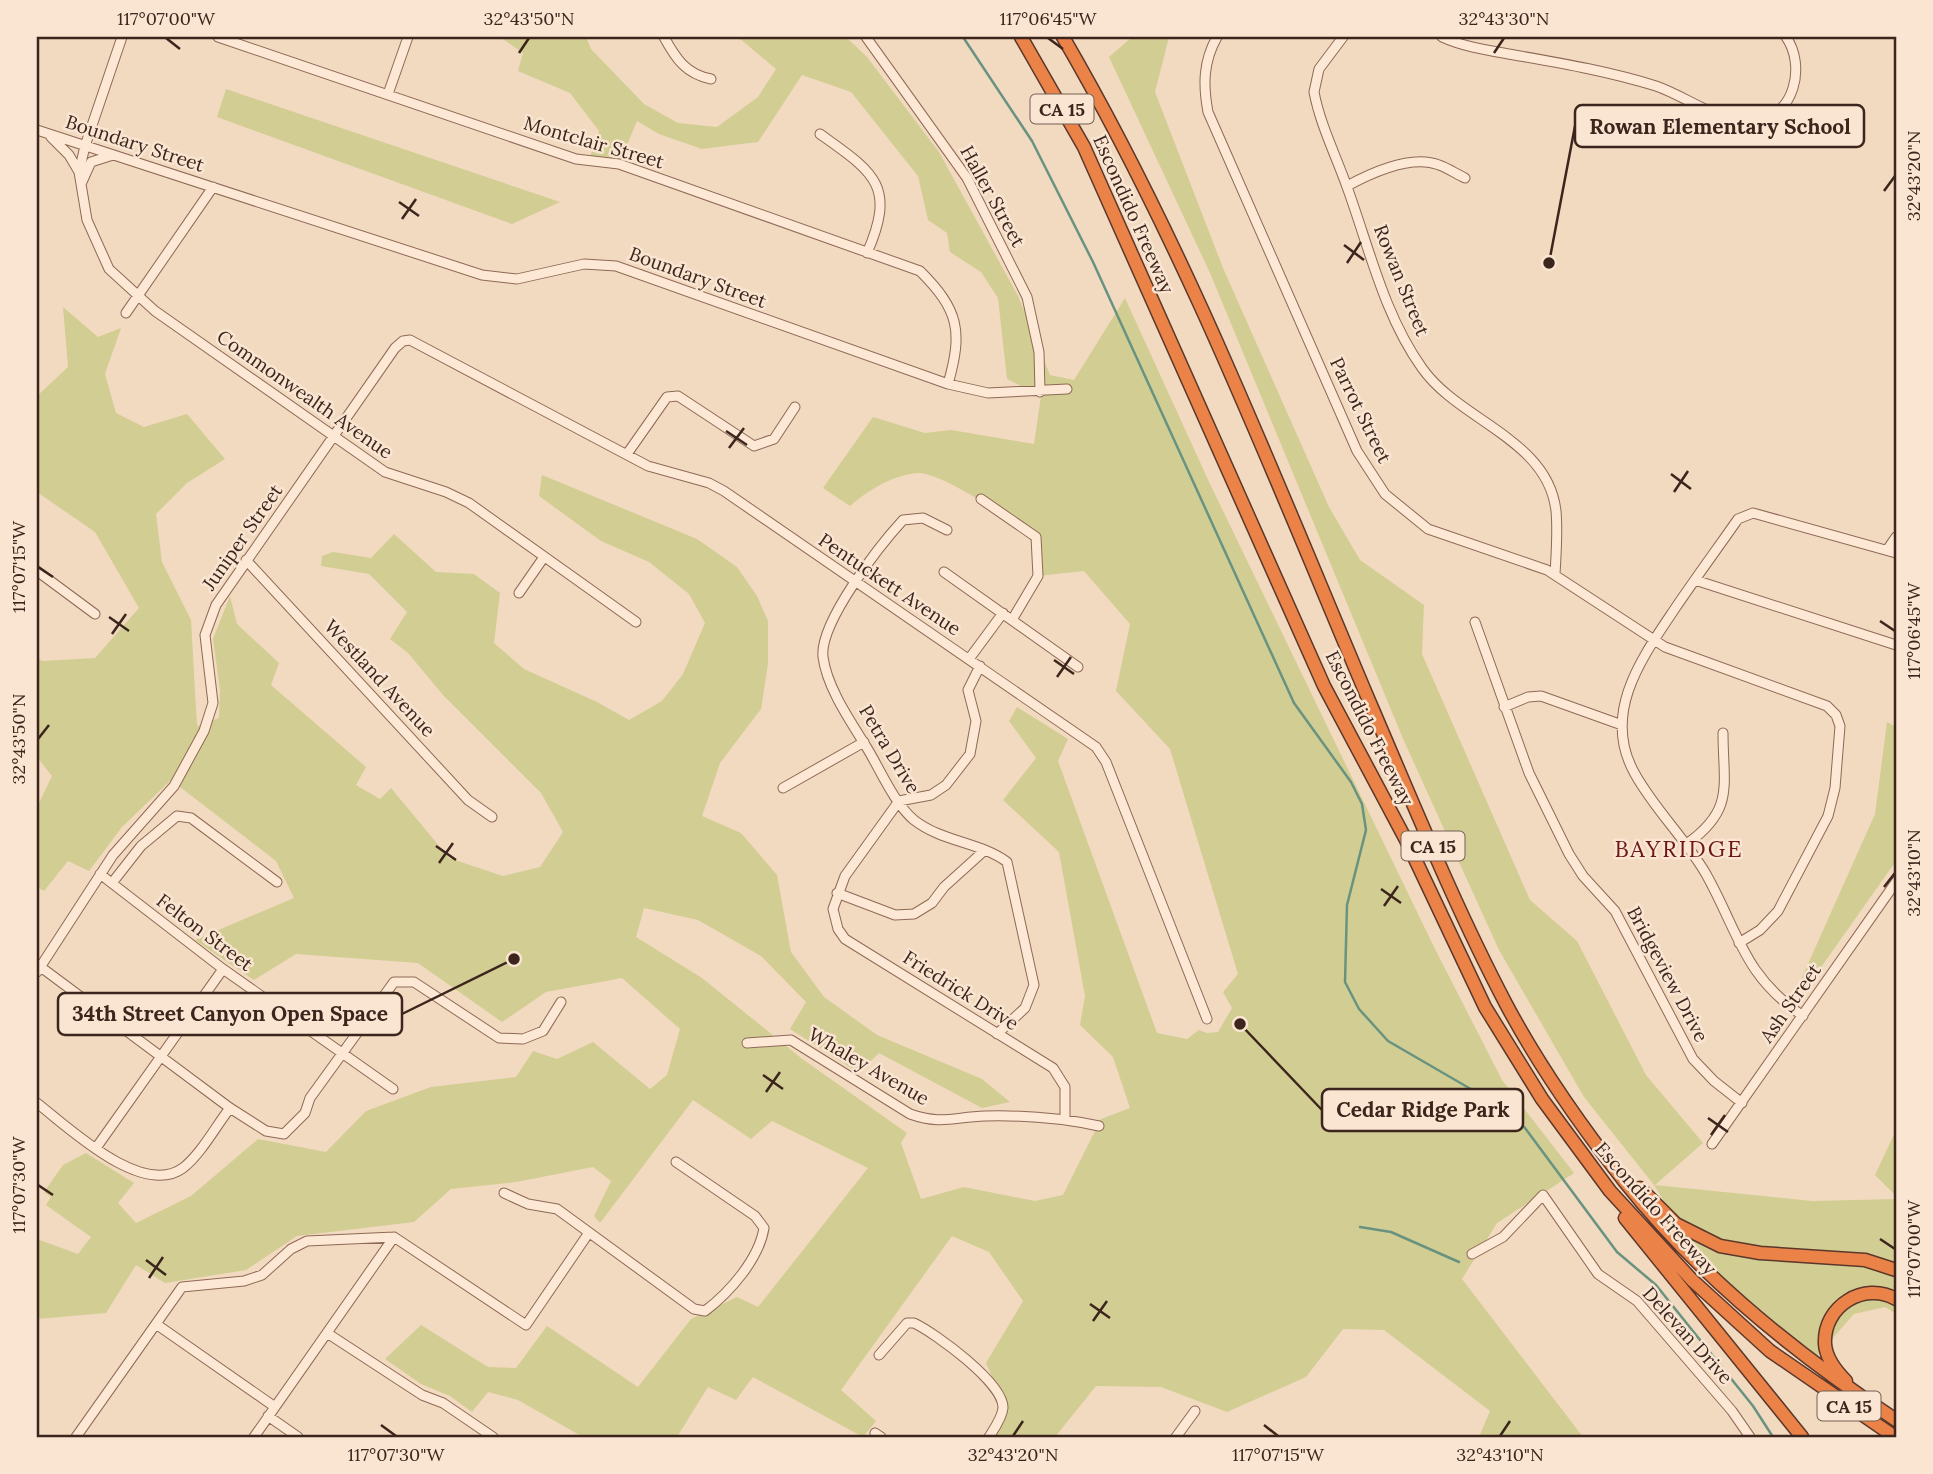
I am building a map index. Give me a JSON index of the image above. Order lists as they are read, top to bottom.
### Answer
{
  "streets": {
    "highway": ["CA 15", "Escondido Freeway"],
    "street": [
      "Montclair Street",
      "Boundary Street",
      "Haller Street",
      "Rowan Street",
      "Commonwealth Avenue",
      "Parrot Street",
      "Juniper Street",
      "Pentuckett Avenue",
      "Westland Avenue",
      "Petra Drive",
      "Felton Street",
      "Bridgeview Drive",
      "Friedrick Drive",
      "Ash Street",
      "Whaley Avenue",
      "Delevan Drive"
    ]
  },
  "crossings": [
    ["Montclair Street", "Boundary Street"],
    ["Boundary Street", "Haller Street"],
    ["Boundary Street", "Commonwealth Avenue"],
    ["Rowan Street", "Parrot Street"],
    ["Commonwealth Avenue", "Juniper Street"],
    ["Juniper Street", "Pentuckett Avenue"],
    ["Juniper Street", "Westland Avenue"],
    ["Juniper Street", "Felton Street"],
    ["Pentuckett Avenue", "Petra Drive"],
    ["Petra Drive", "Friedrick Drive"],
    ["Bridgeview Drive", "Ash Street"],
    ["Friedrick Drive", "Whaley Avenue"]
  ],
  "districts": ["BAYRIDGE"],
  "places": ["Rowan Elementary School", "34th Street Canyon Open Space", "Cedar Ridge Park"],
  "coordinates": [
    "117°07'00\"W",
    "32°43'50\"N",
    "117°06'45\"W",
    "32°43'30\"N",
    "32°43'20\"N",
    "117°07'15\"W",
    "32°43'10\"N",
    "117°07'30\"W"
  ]
}
